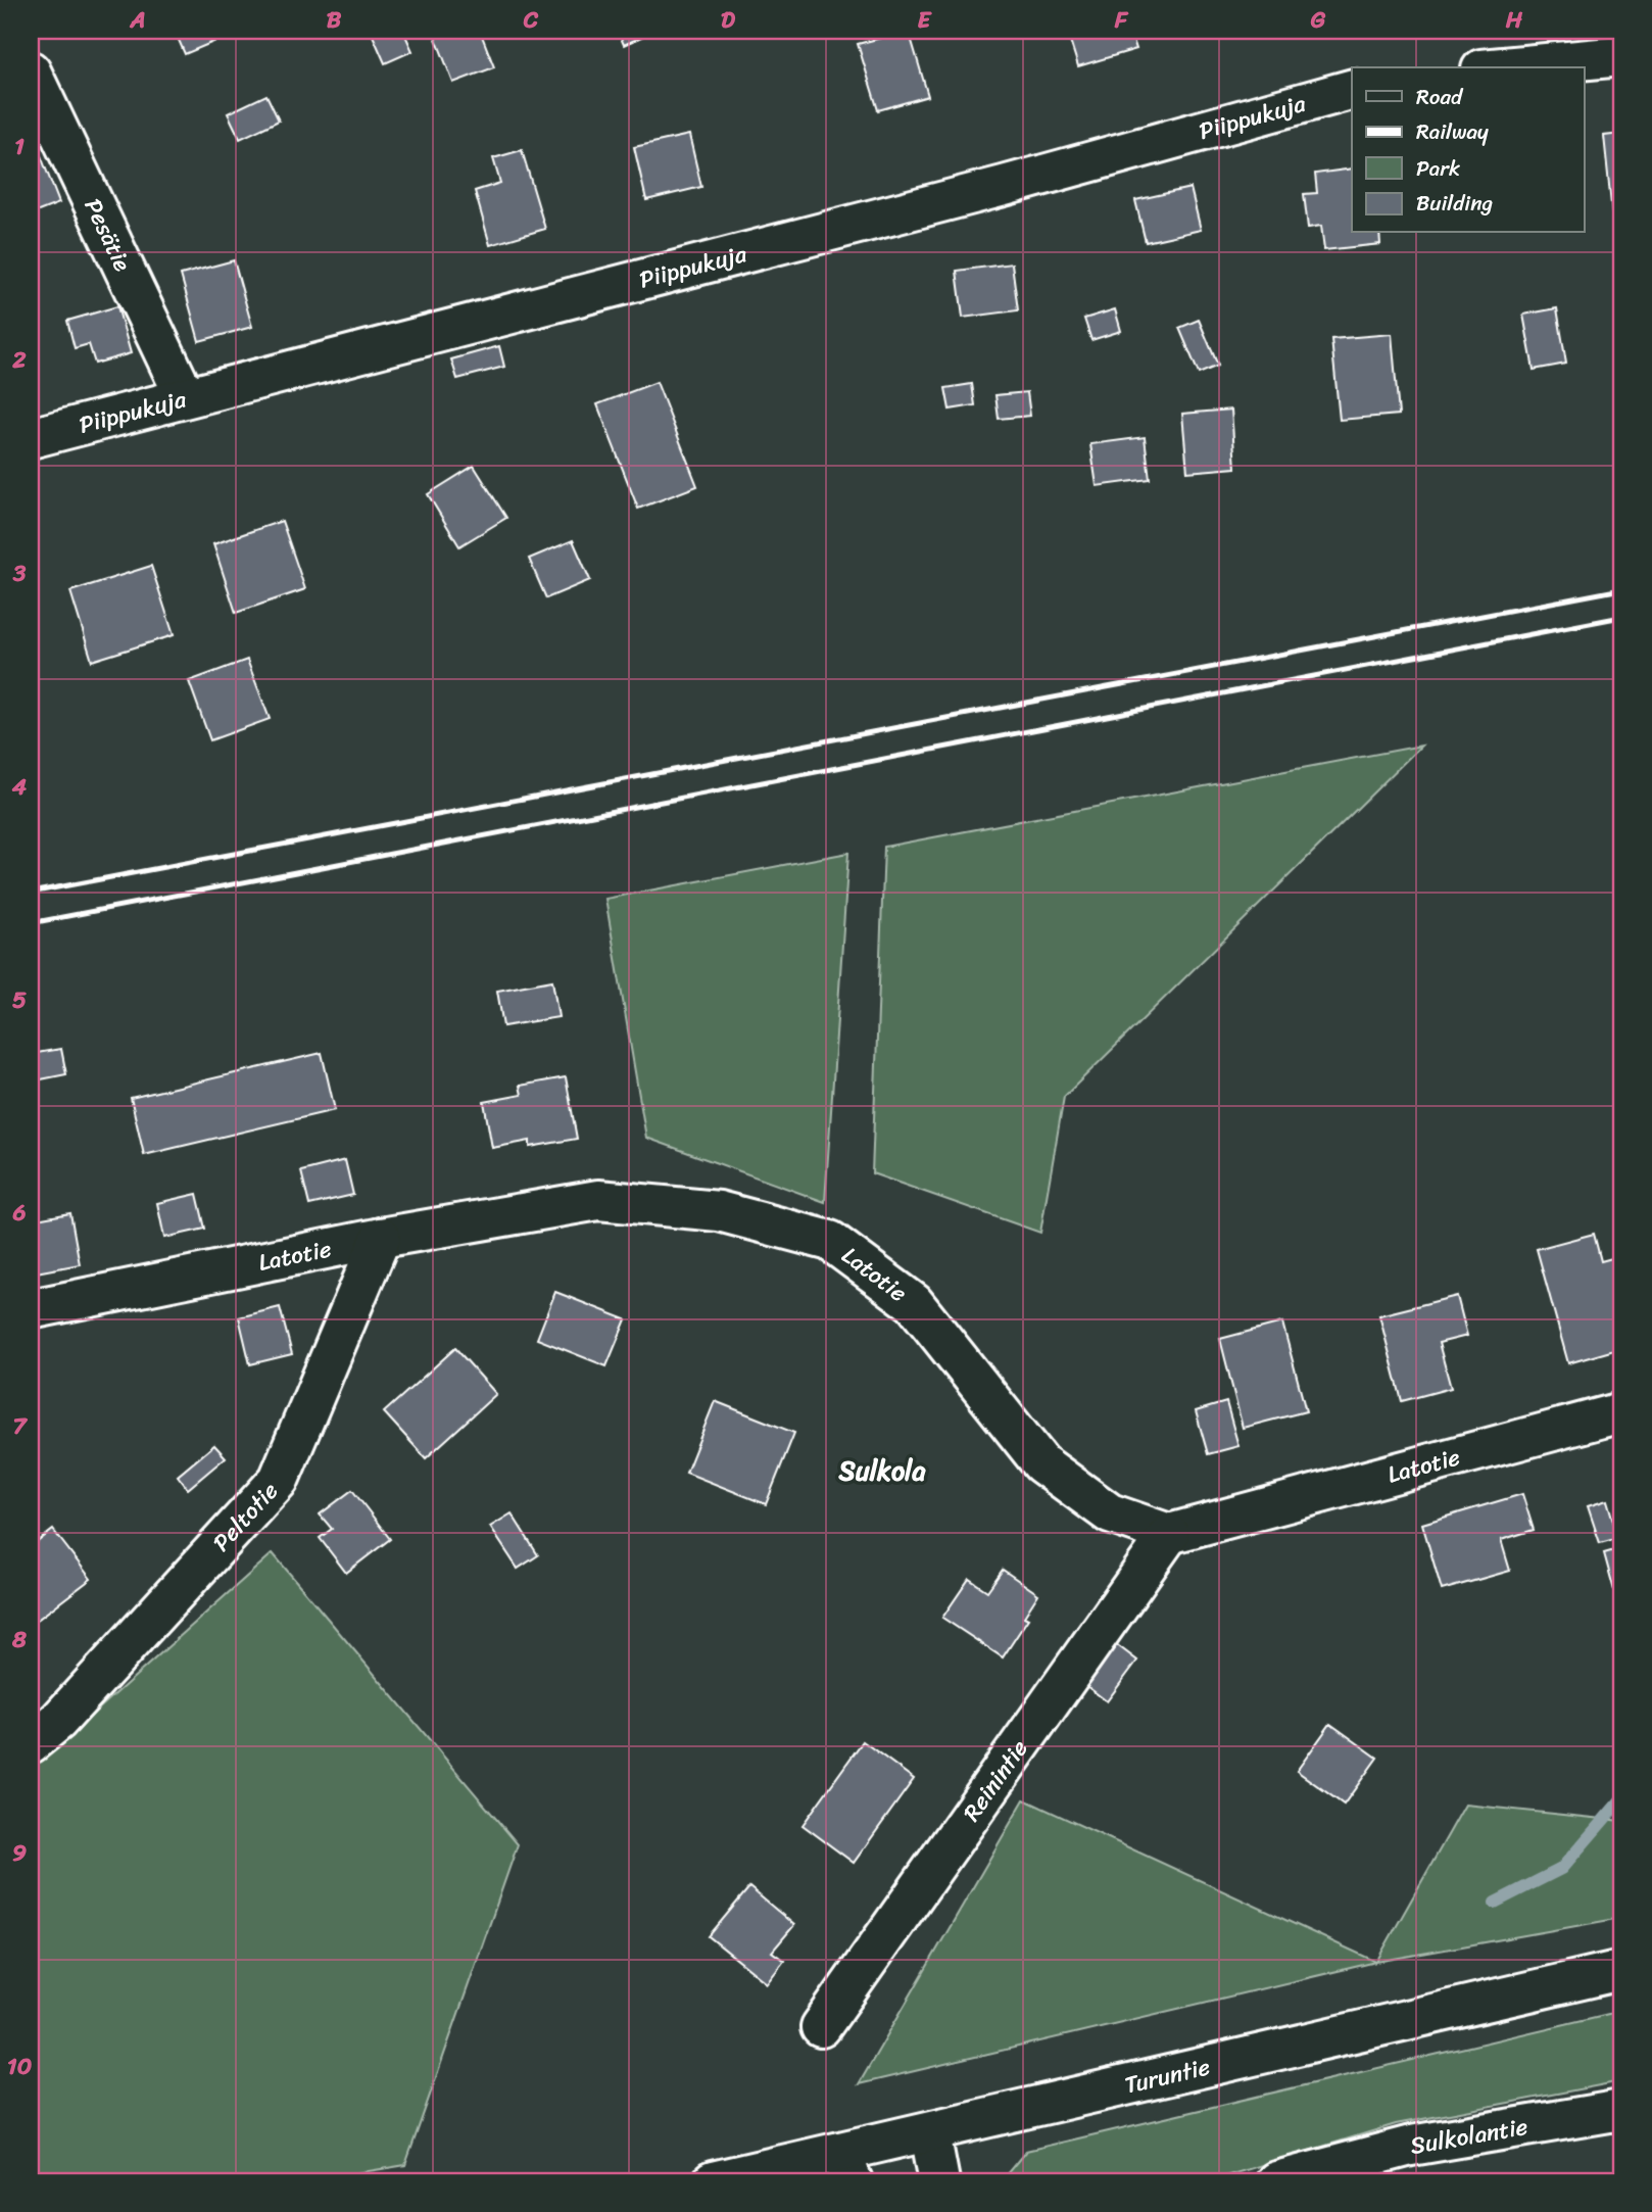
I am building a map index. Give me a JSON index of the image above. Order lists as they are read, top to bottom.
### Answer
{
  "streets": {
    "street": [
      "Piippukuja",
      "Pesätie",
      "Latotie",
      "Peltotie",
      "Reinintie",
      "Turuntie",
      "Sulkolantie"
    ]
  },
  "crossings": [
    ["Piippukuja", "Pesätie"],
    ["Latotie", "Peltotie"],
    ["Latotie", "Reinintie"]
  ],
  "districts": ["Sulkola"],
  "legend": [
    "Road",
    "Railway",
    "Park",
    "Building"
  ],
  "grid": {
    "columns": [
      "A",
      "B",
      "C",
      "D",
      "E",
      "F",
      "G",
      "H"
    ],
    "rows": [
      "1",
      "2",
      "3",
      "4",
      "5",
      "6",
      "7",
      "8",
      "9",
      "10"
    ]
  }
}
